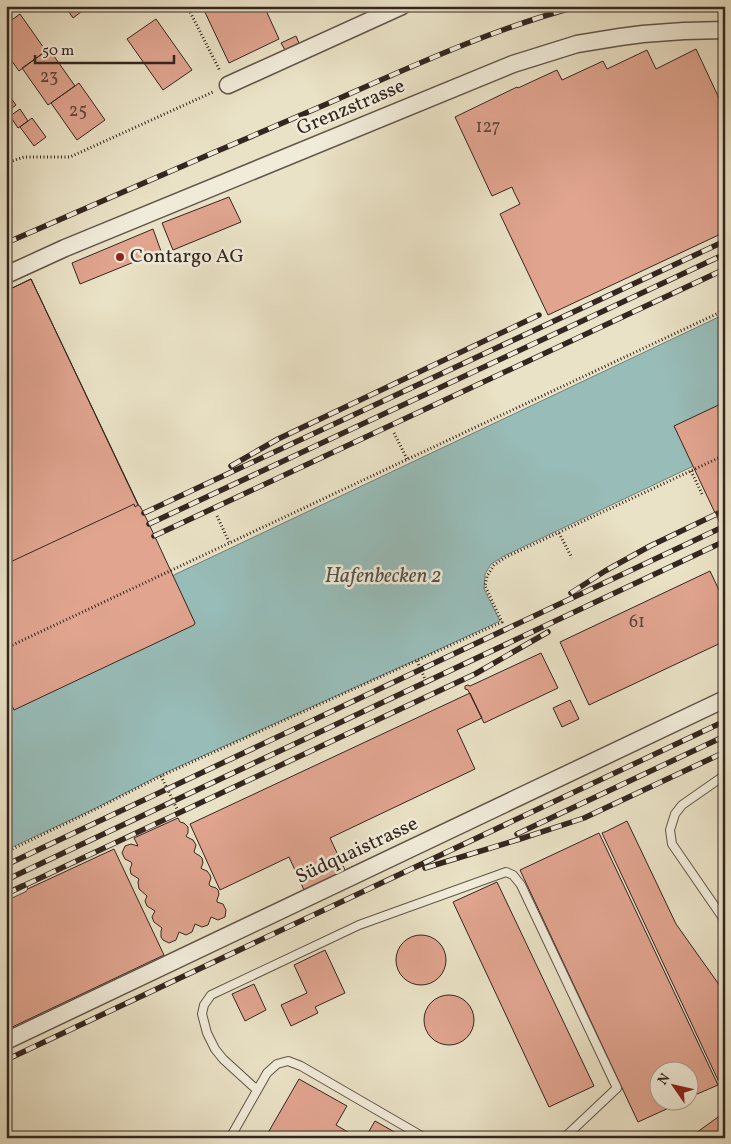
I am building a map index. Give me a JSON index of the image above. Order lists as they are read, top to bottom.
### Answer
{
  "streets": {
    "street": ["Grenzstrasse", "Südquaistrasse"]
  },
  "water": ["Hafenbecken 2"],
  "places": ["Contargo AG"],
  "house_numbers": [
    "23",
    "25",
    "127",
    "61"
  ],
  "scale_bar": "50 m",
  "north": "top left"
}
